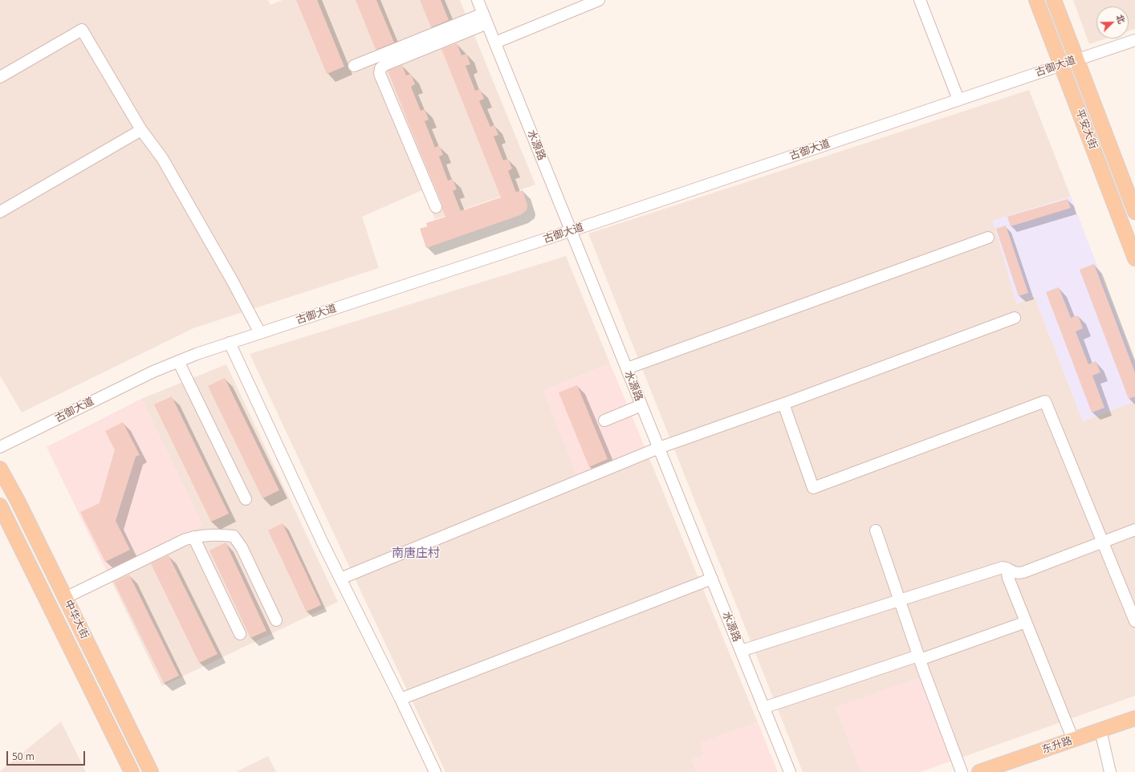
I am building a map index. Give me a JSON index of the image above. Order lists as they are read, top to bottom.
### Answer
{
  "streets": {
    "main road": ["平安大街", "中华大街", "东升路"],
    "street": ["古御大道", "水源路"]
  },
  "crossings": [
    ["古御大道", "平安大街"],
    ["古御大道", "水源路"]
  ],
  "districts": ["南唐庄村"],
  "scale_bar": "50 m",
  "north": "top right"
}
